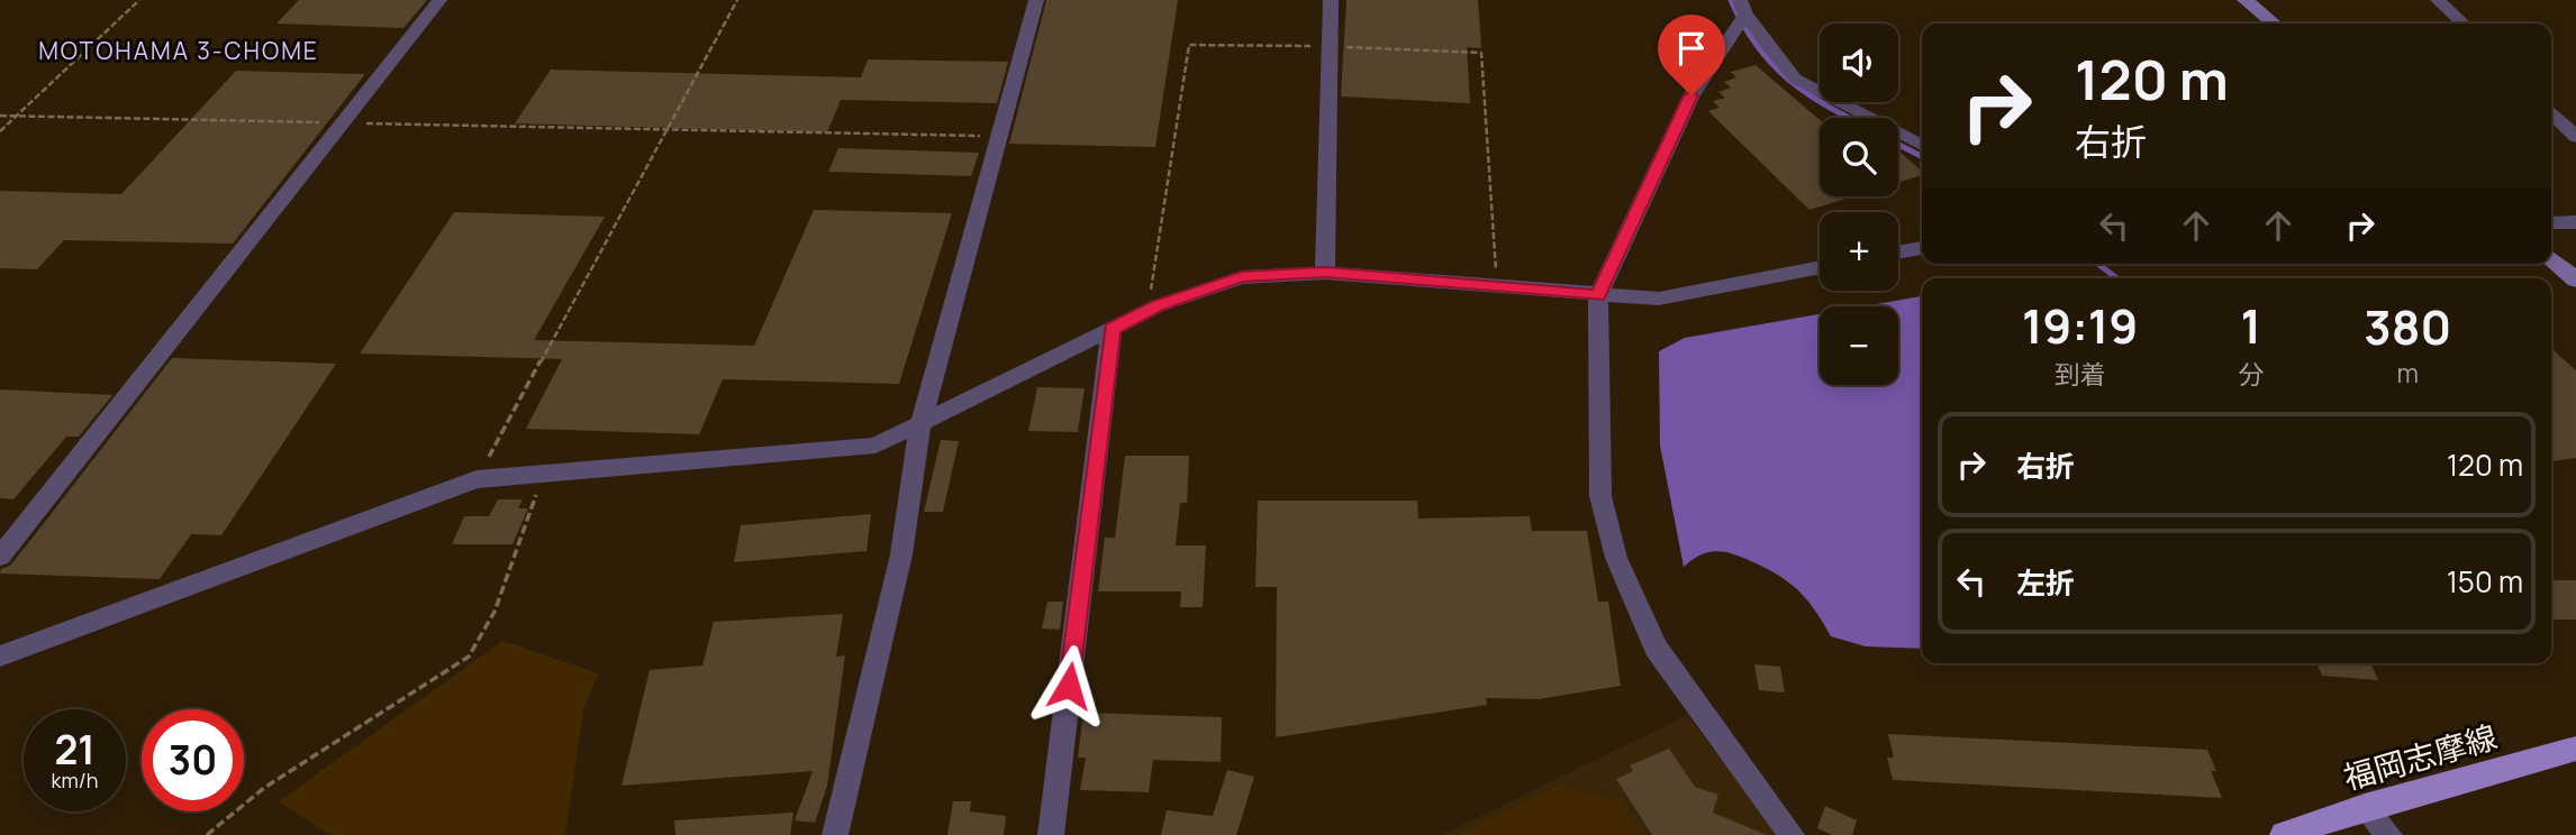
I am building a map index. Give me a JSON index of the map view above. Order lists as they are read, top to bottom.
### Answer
{
  "streets": {
    "main road": ["福岡志摩線"]
  },
  "districts": ["MOTOHAMA 3-CHOME"],
  "page": {
    "map_buttons": ["+", "−"],
    "turn": ["120 m", "右折"],
    "eta": [
      "19:19",
      "到着",
      "1",
      "分",
      "380",
      "m"
    ],
    "list": [
      {
        "name": "右折",
        "value": "120 m"
      },
      {
        "name": "左折",
        "value": "150 m"
      }
    ],
    "speed": "21 km/h",
    "limit": "30"
  }
}
